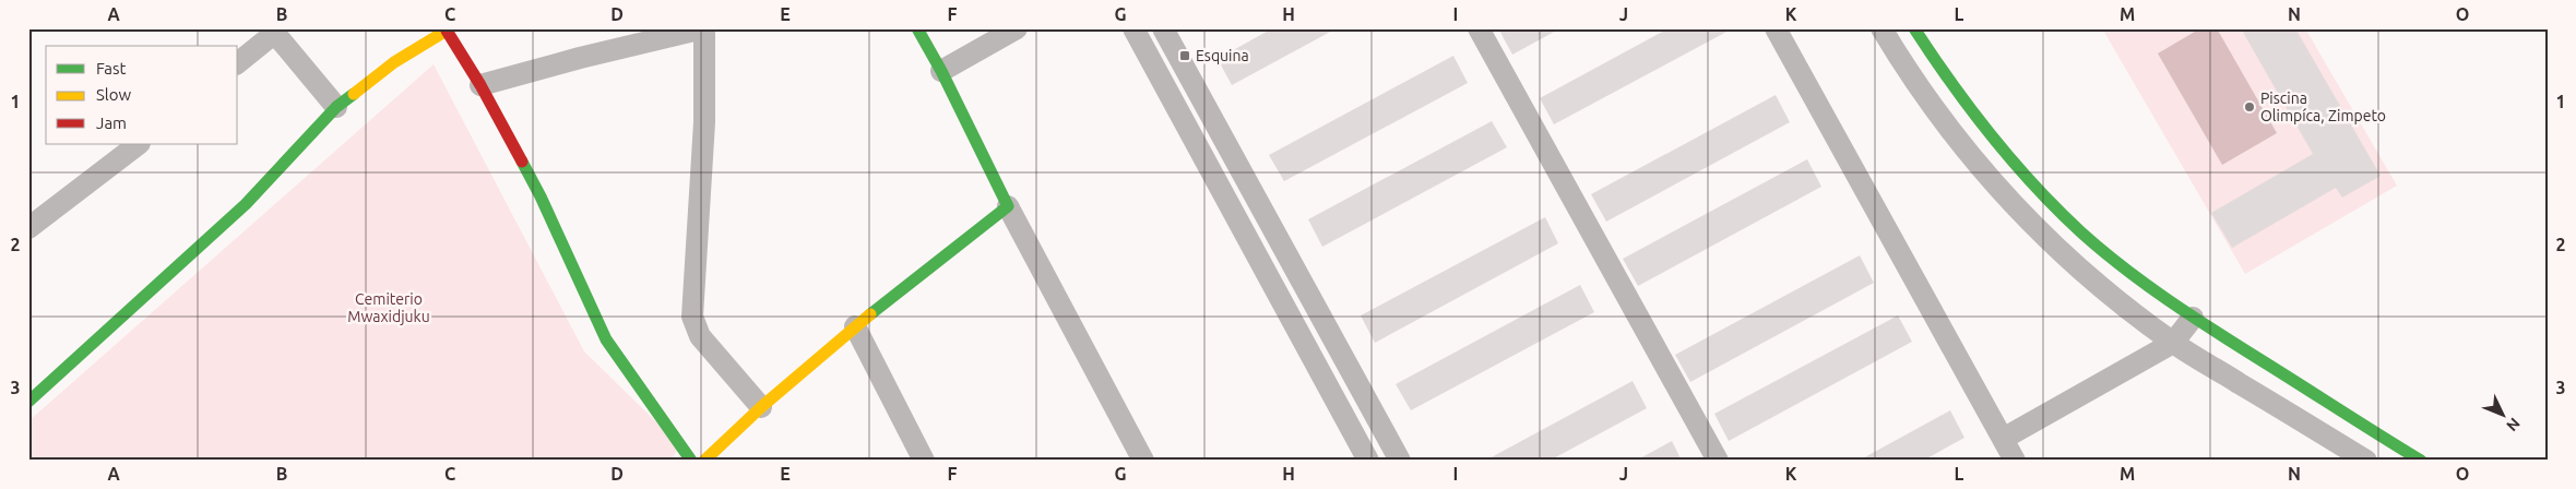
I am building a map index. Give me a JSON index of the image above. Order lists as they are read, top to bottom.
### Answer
{
  "parks": ["Cemiterio Mwaxidjuku"],
  "places": {
    "transit": ["Esquina"],
    "other": ["Piscina Olimpíca, Zimpeto"]
  },
  "legend": ["Fast", "Slow", "Jam"],
  "north": "bottom right",
  "grid": {
    "columns": [
      "A",
      "B",
      "C",
      "D",
      "E",
      "F",
      "G",
      "H",
      "I",
      "J",
      "K",
      "L",
      "M",
      "N",
      "O"
    ],
    "rows": ["1", "2", "3"]
  }
}
